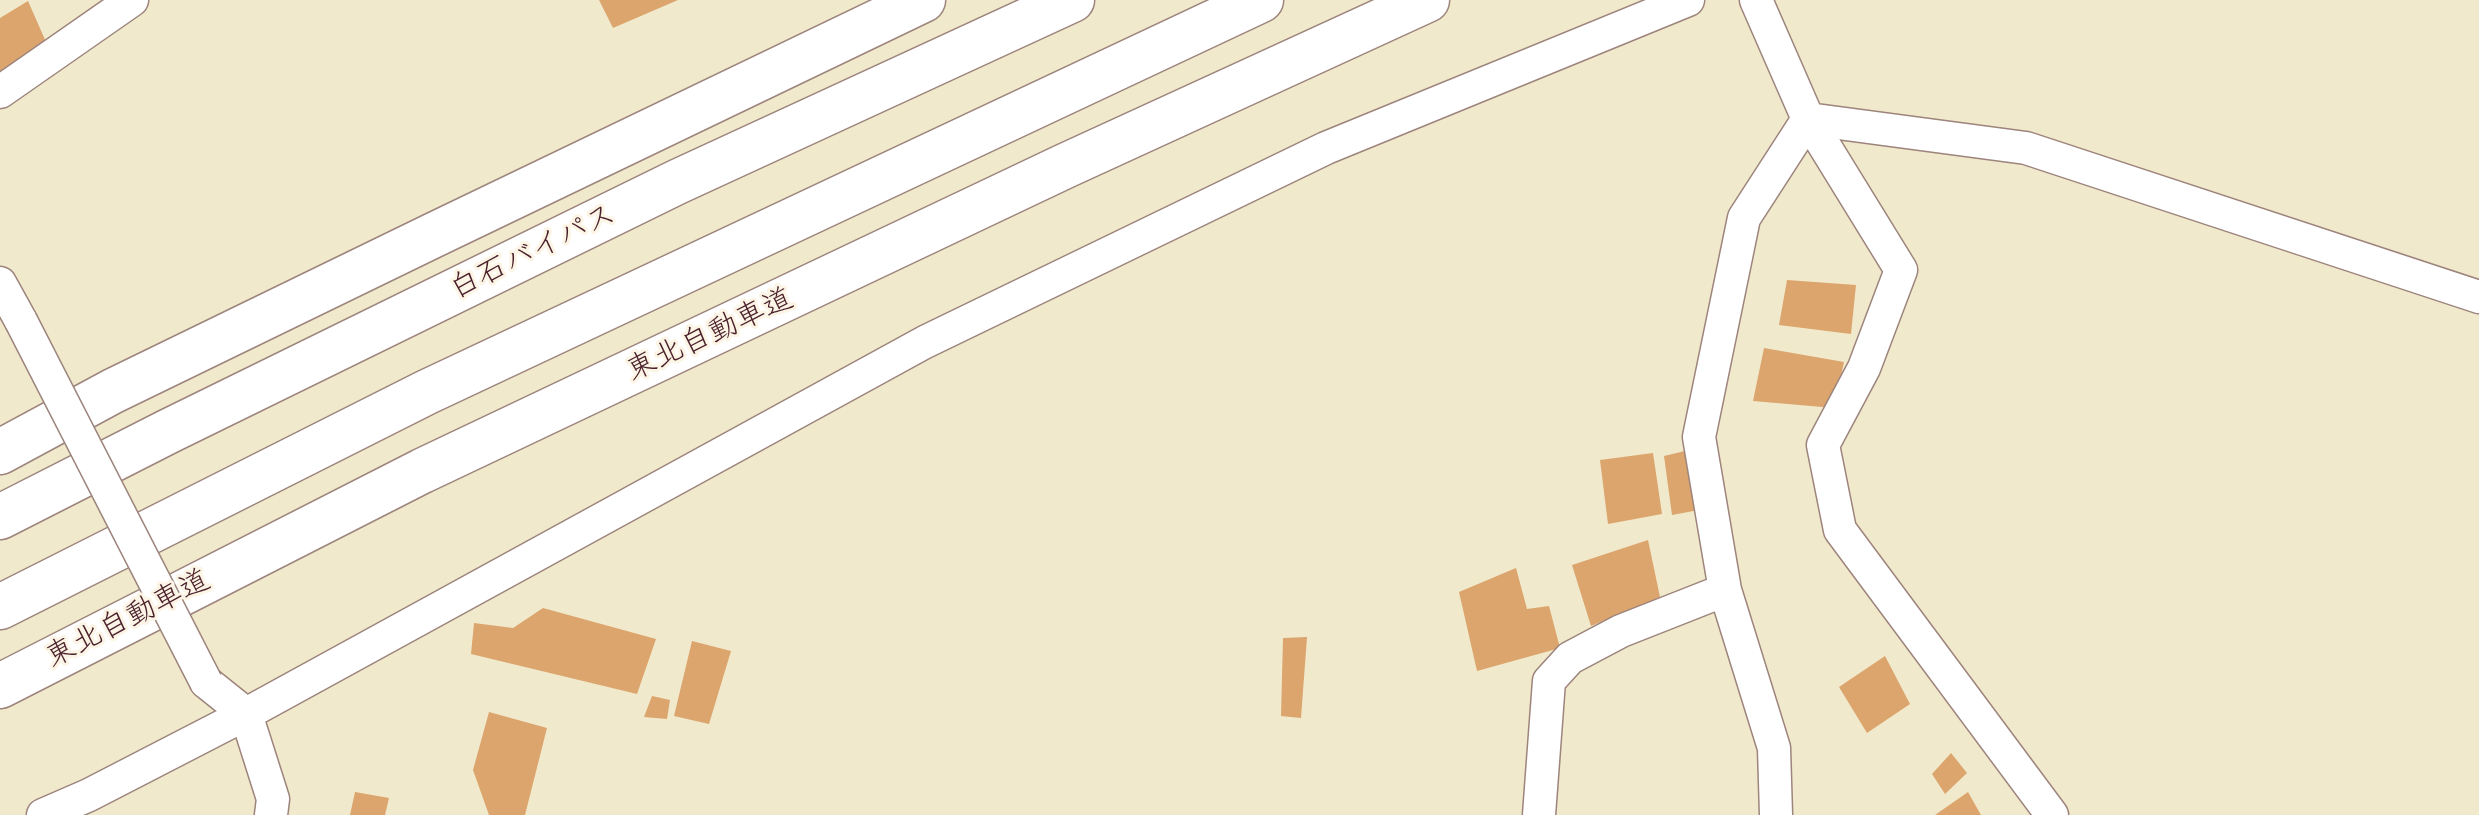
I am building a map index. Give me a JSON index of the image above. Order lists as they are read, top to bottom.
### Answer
{
  "streets": {
    "highway": ["白石バイパス", "東北自動車道"]
  }
}
